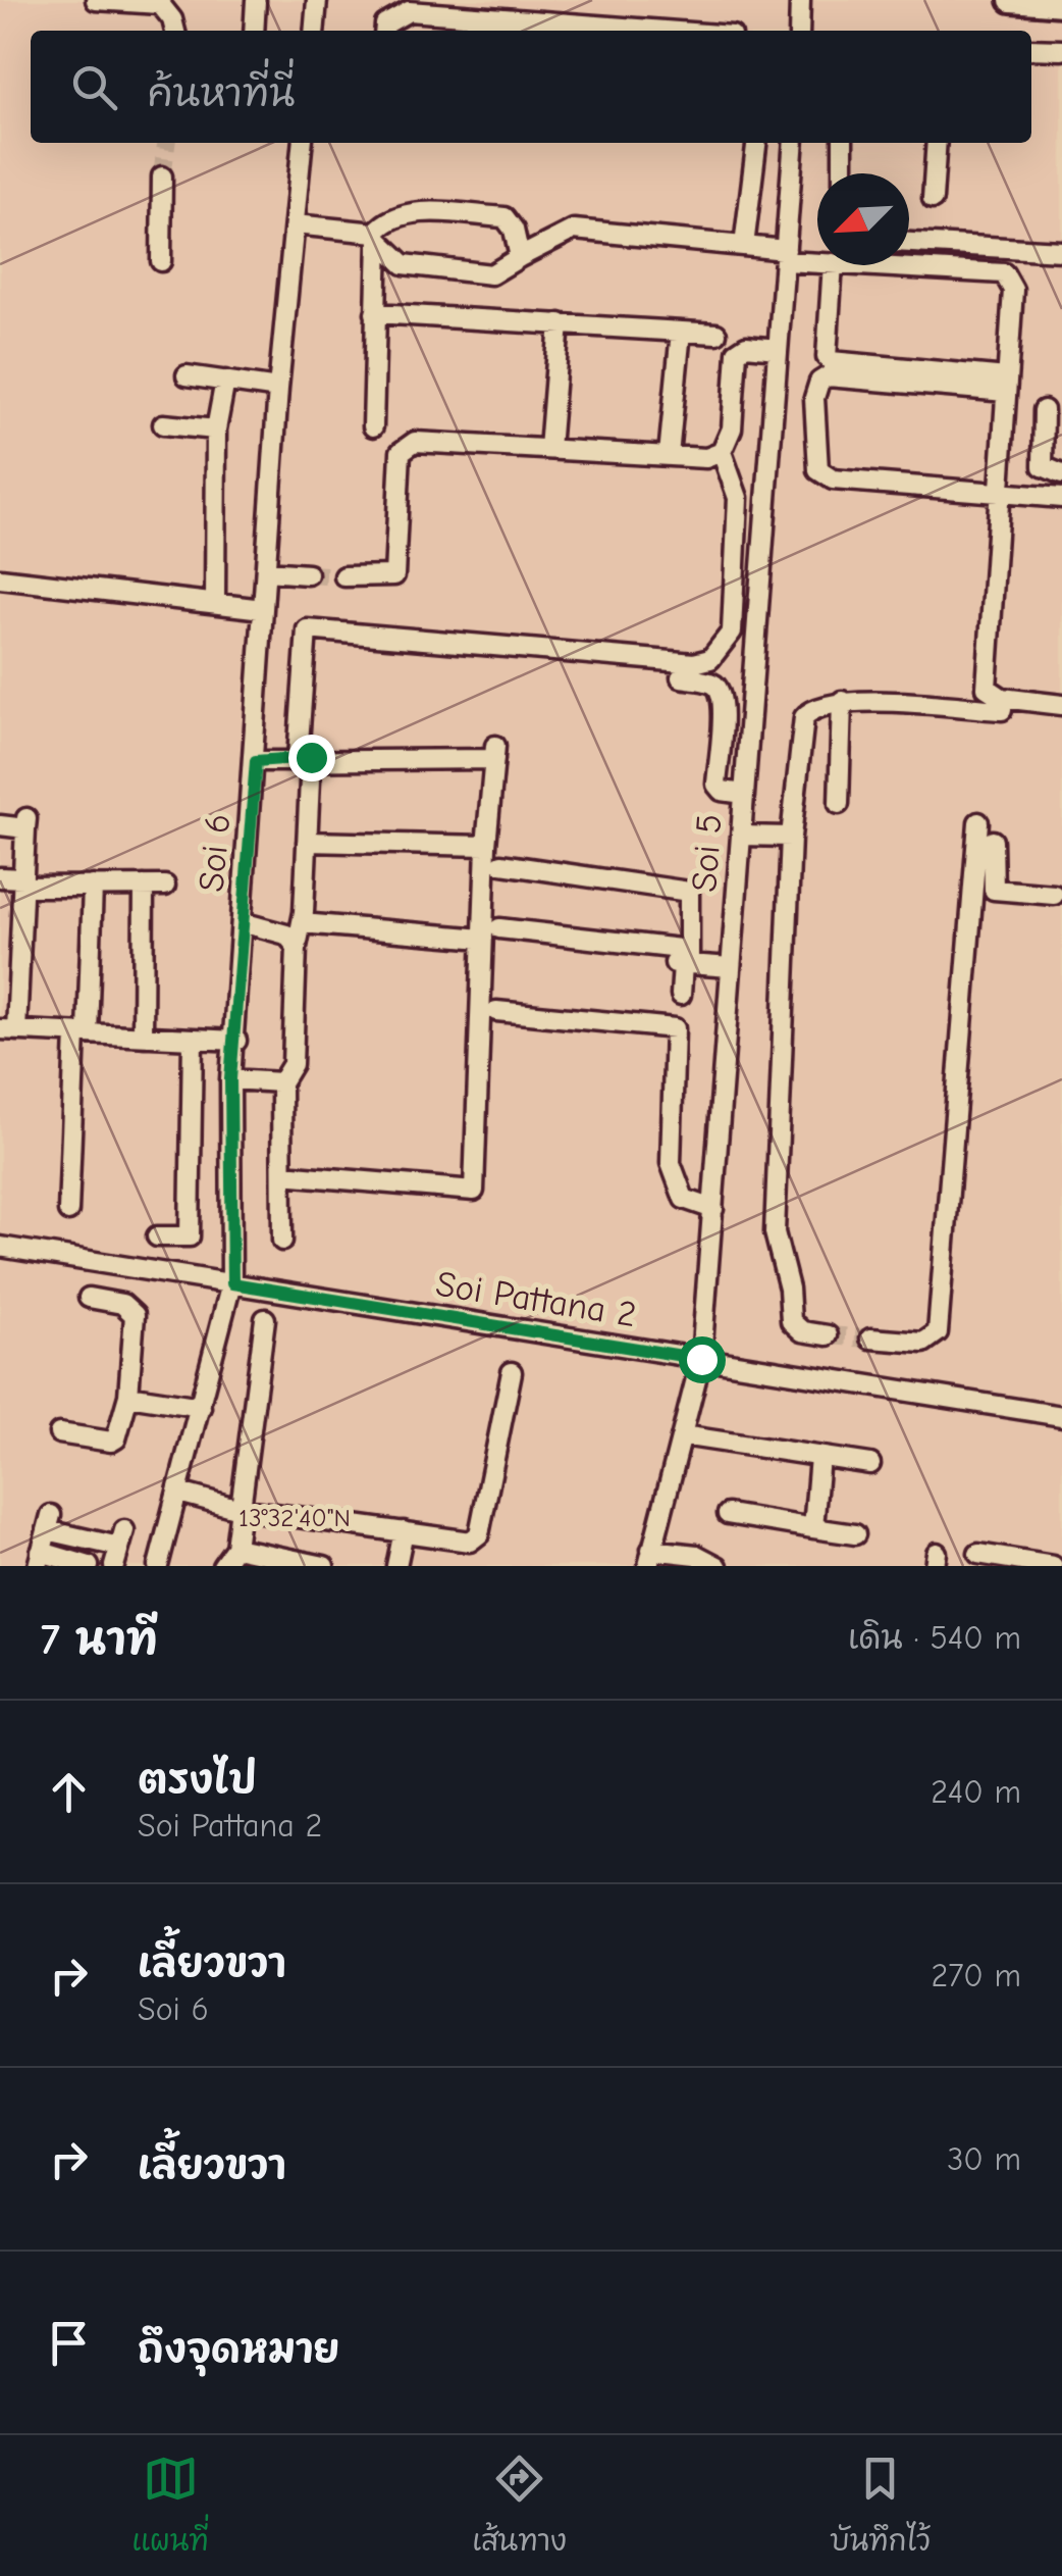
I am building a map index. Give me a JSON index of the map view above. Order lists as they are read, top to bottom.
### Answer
{
  "streets": {
    "street": ["Soi 6", "Soi 5", "Soi Pattana 2"]
  },
  "crossings": [
    ["Soi 6", "Soi Pattana 2"],
    ["Soi 5", "Soi Pattana 2"]
  ],
  "north": "bottom left",
  "page": {
    "search": "ค้นหาที่นี่",
    "heading": ["7 นาที", "เดิน · 540 m"],
    "list": [
      ["ตรงไป", "Soi Pattana 2", "240 m"],
      ["เลี้ยวขวา", "Soi 6", "270 m"],
      ["เลี้ยวขวา", "30 m"],
      "ถึงจุดหมาย"
    ],
    "nav": ["แผนที่", "เส้นทาง", "บันทึกไว้"]
  },
  "coordinates": ["13°32'40\"N"]
}
